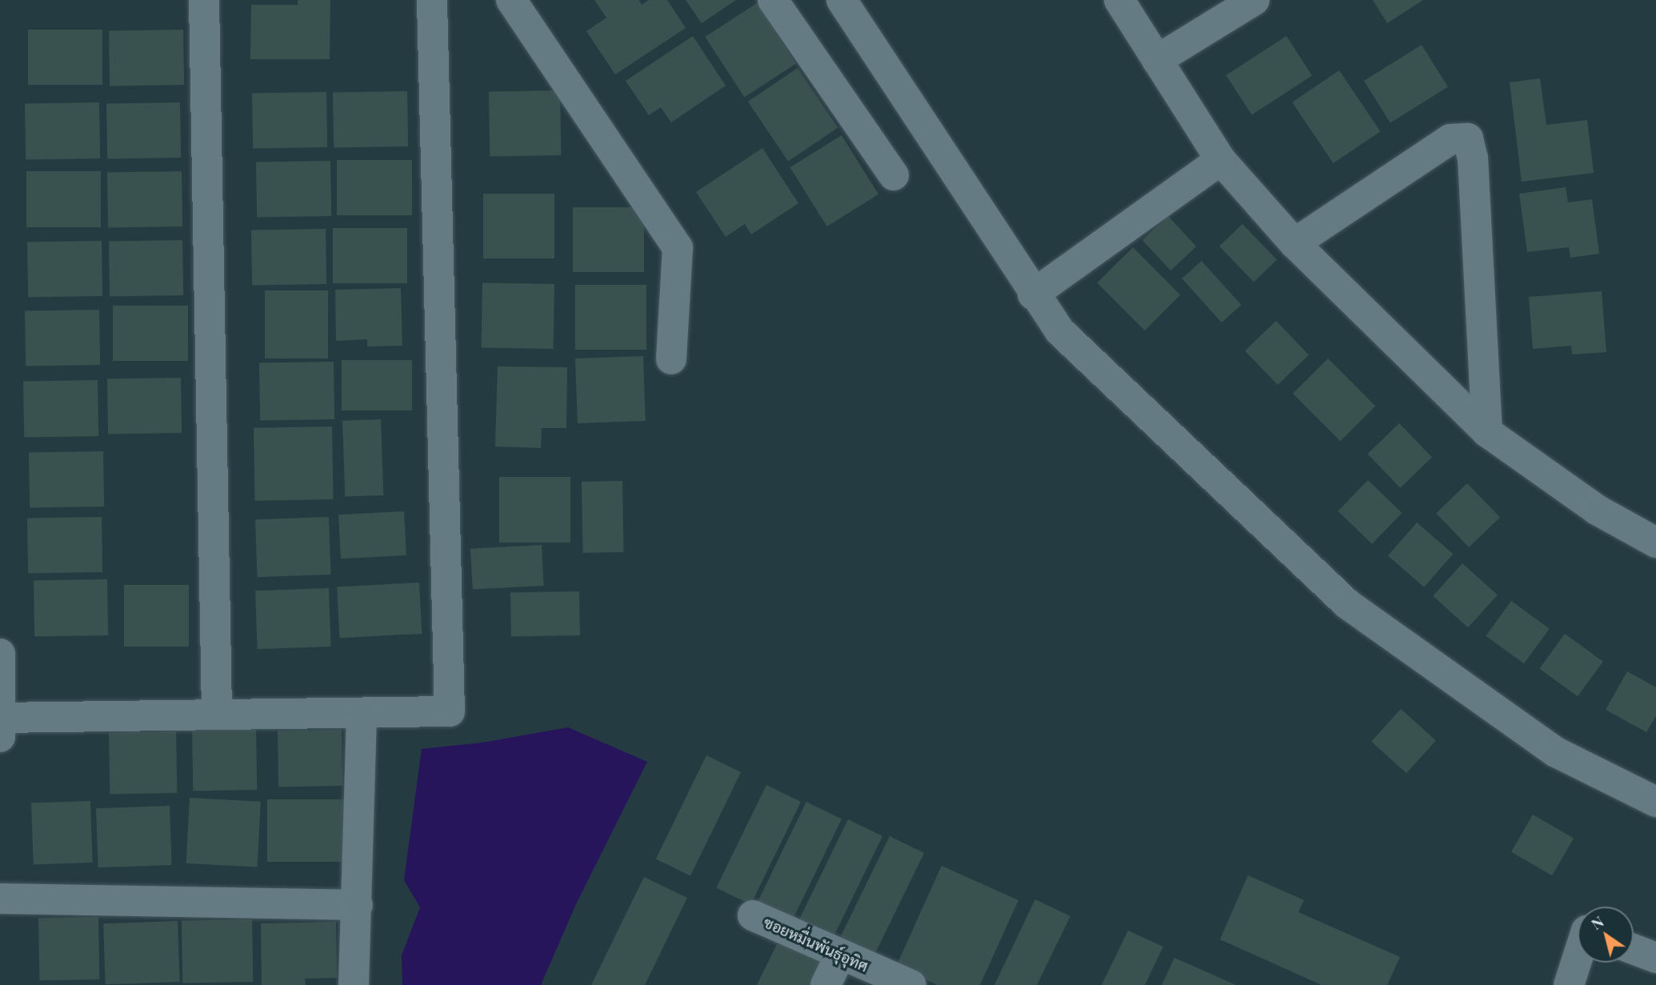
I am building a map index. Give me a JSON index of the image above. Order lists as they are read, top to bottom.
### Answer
{
  "streets": {
    "street": ["ซอยหมื่นพันธุ์อุทิศ"]
  },
  "north": "top left"
}
